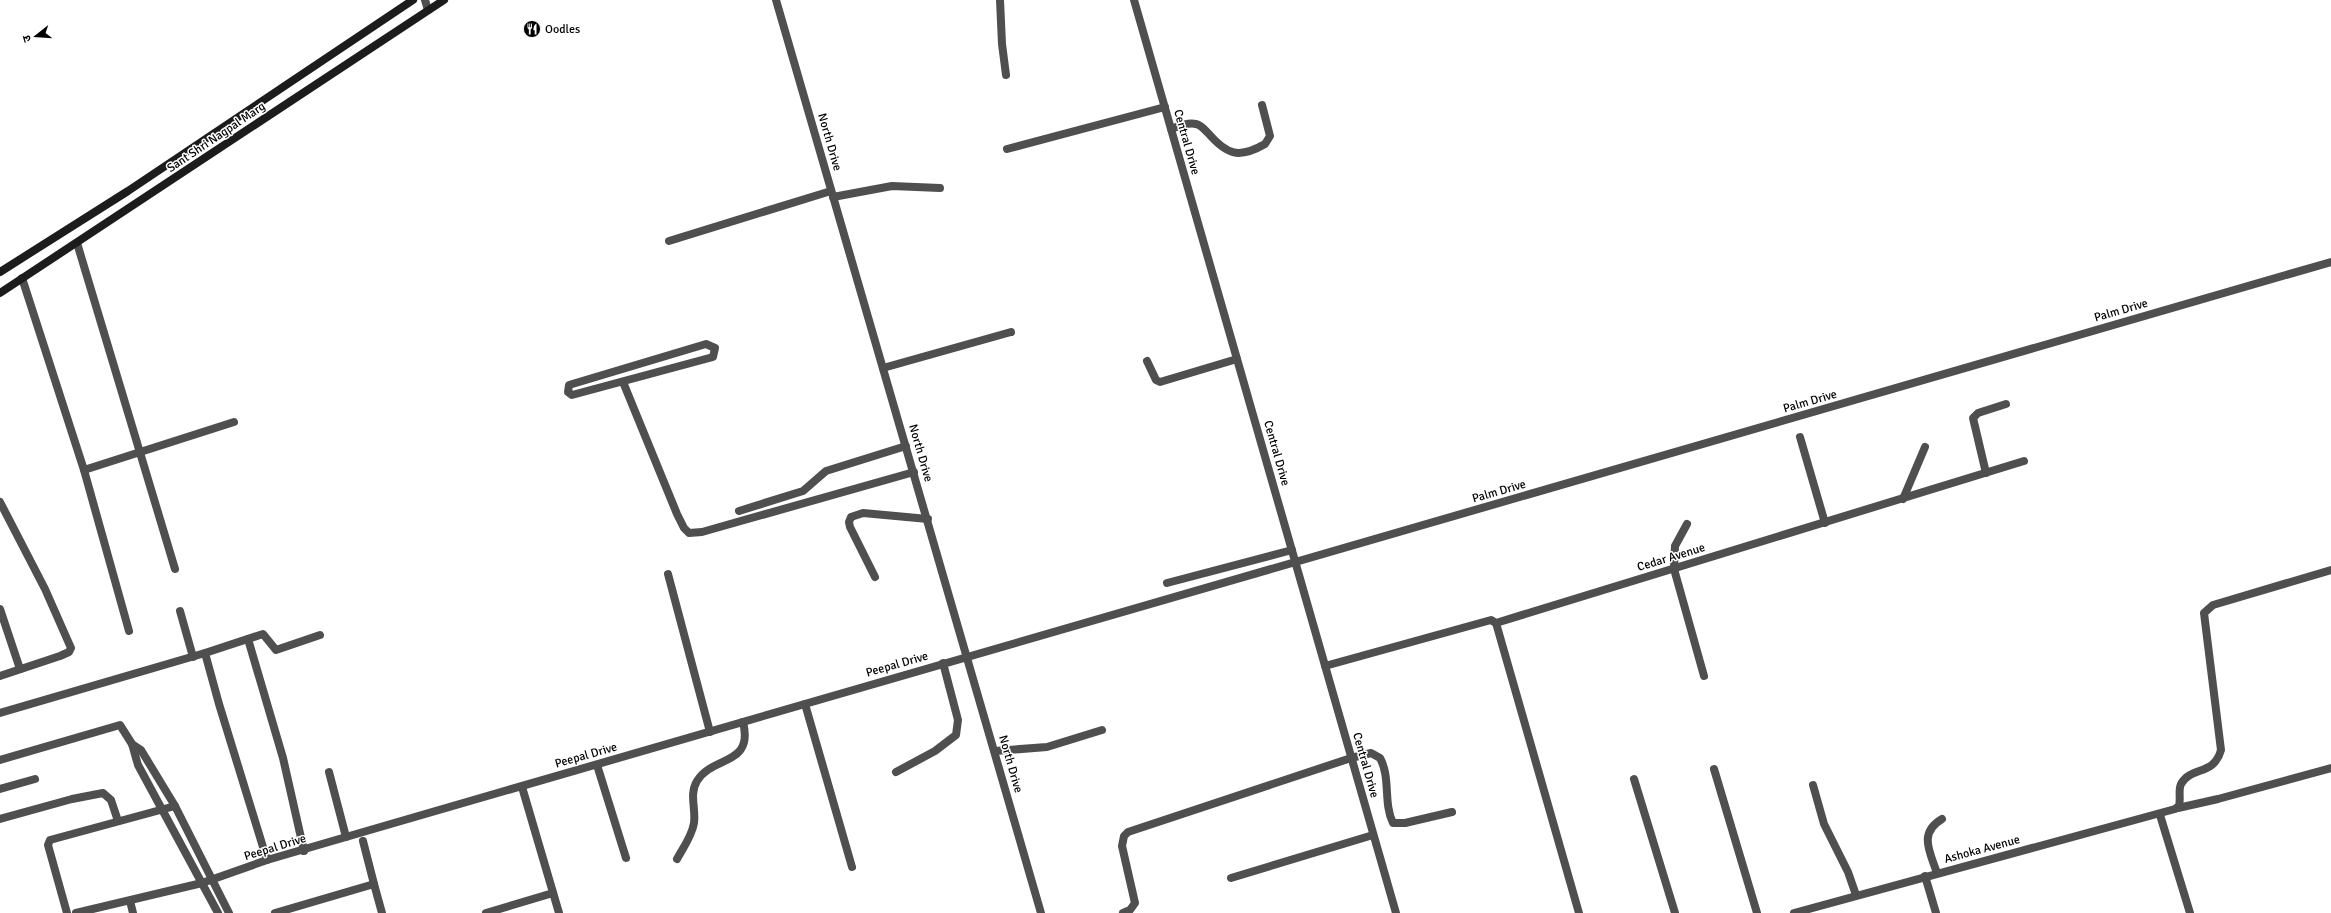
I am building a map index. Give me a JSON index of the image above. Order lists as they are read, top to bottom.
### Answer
{
  "streets": {
    "main road": ["Sant Shri Nagpal Marg"],
    "street": [
      "North Drive",
      "Central Drive",
      "Palm Drive",
      "Cedar Avenue",
      "Peepal Drive",
      "Ashoka Avenue"
    ]
  },
  "crossings": [
    ["North Drive", "Palm Drive"],
    ["North Drive", "Peepal Drive"],
    ["Central Drive", "Palm Drive"],
    ["Central Drive", "Cedar Avenue"],
    ["Palm Drive", "Peepal Drive"]
  ],
  "places": {
    "restaurant": ["Oodles"]
  },
  "north": "left"
}
